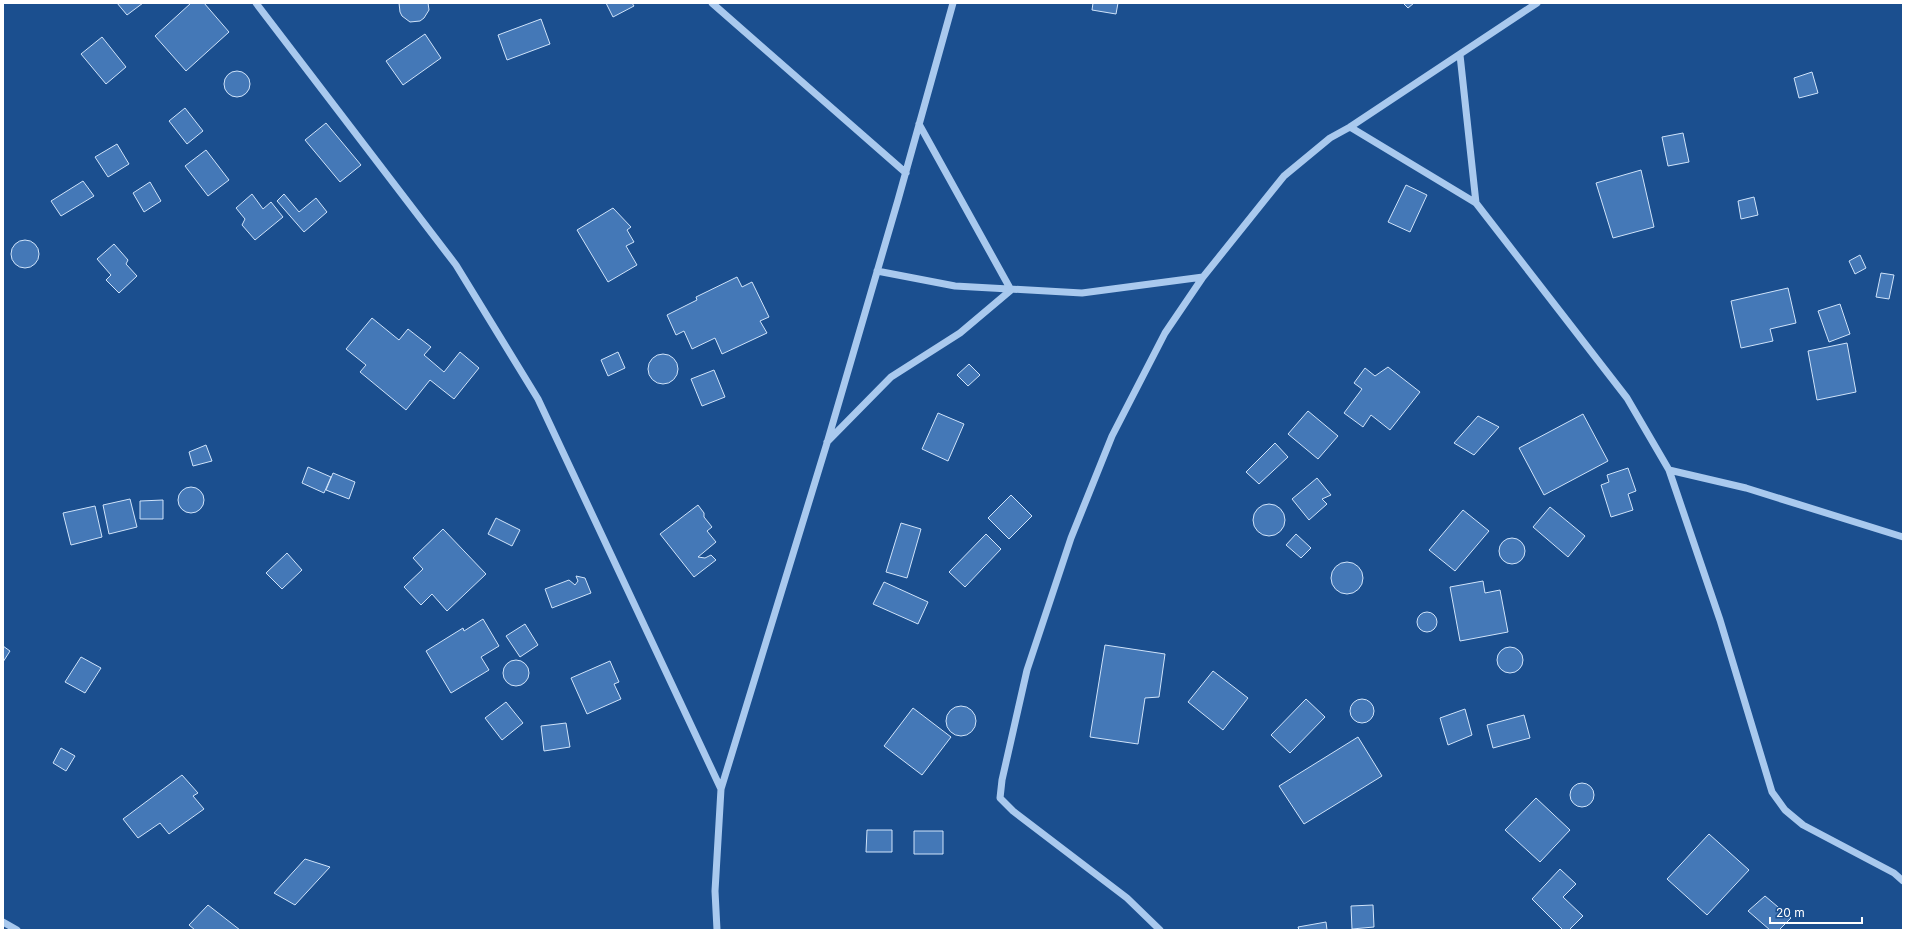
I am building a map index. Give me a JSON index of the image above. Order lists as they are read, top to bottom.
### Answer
{
  "scale_bar": "20 m"
}
